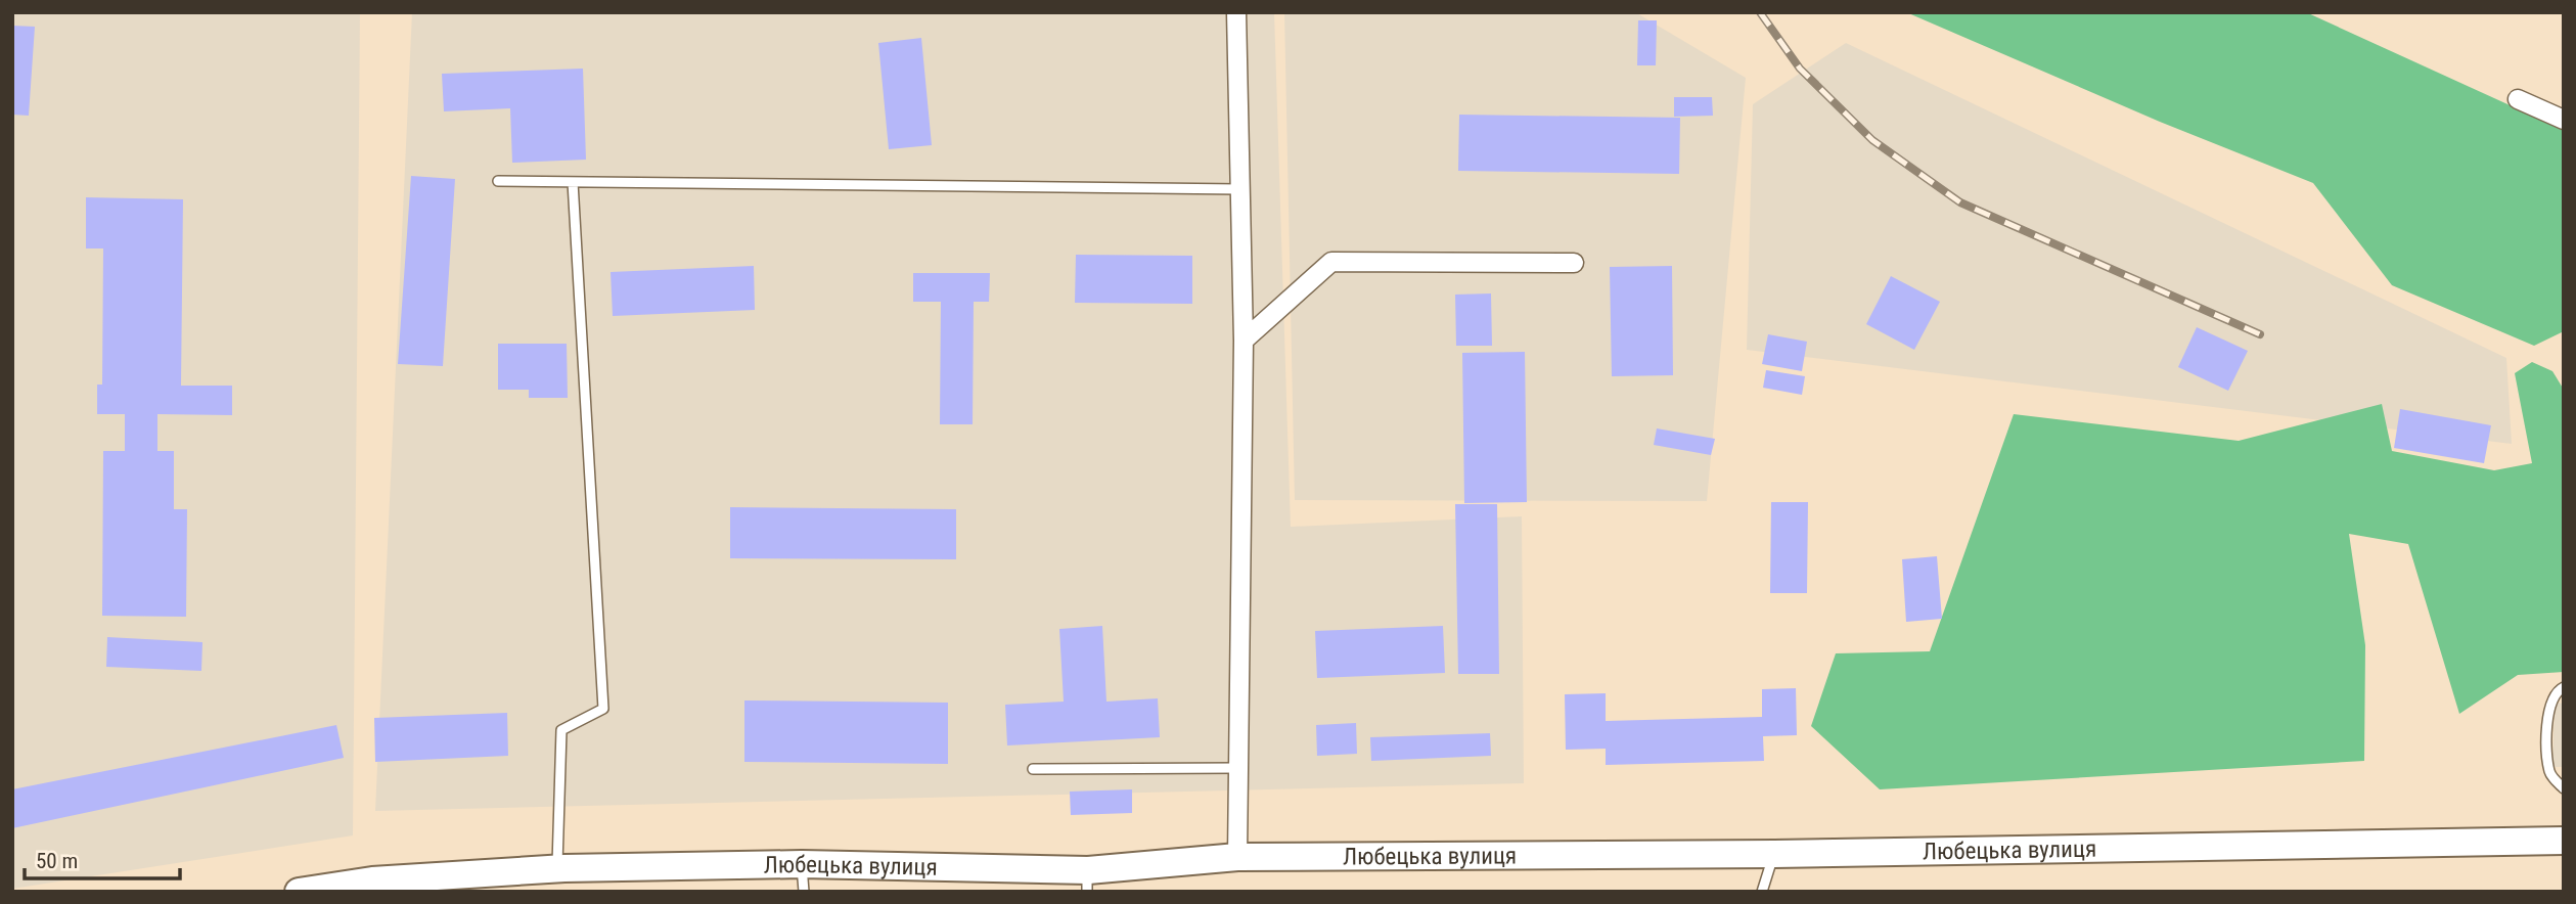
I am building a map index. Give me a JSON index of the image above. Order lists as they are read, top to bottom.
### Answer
{
  "streets": {
    "main road": ["Любецька вулиця"]
  },
  "scale_bar": "50 m"
}
